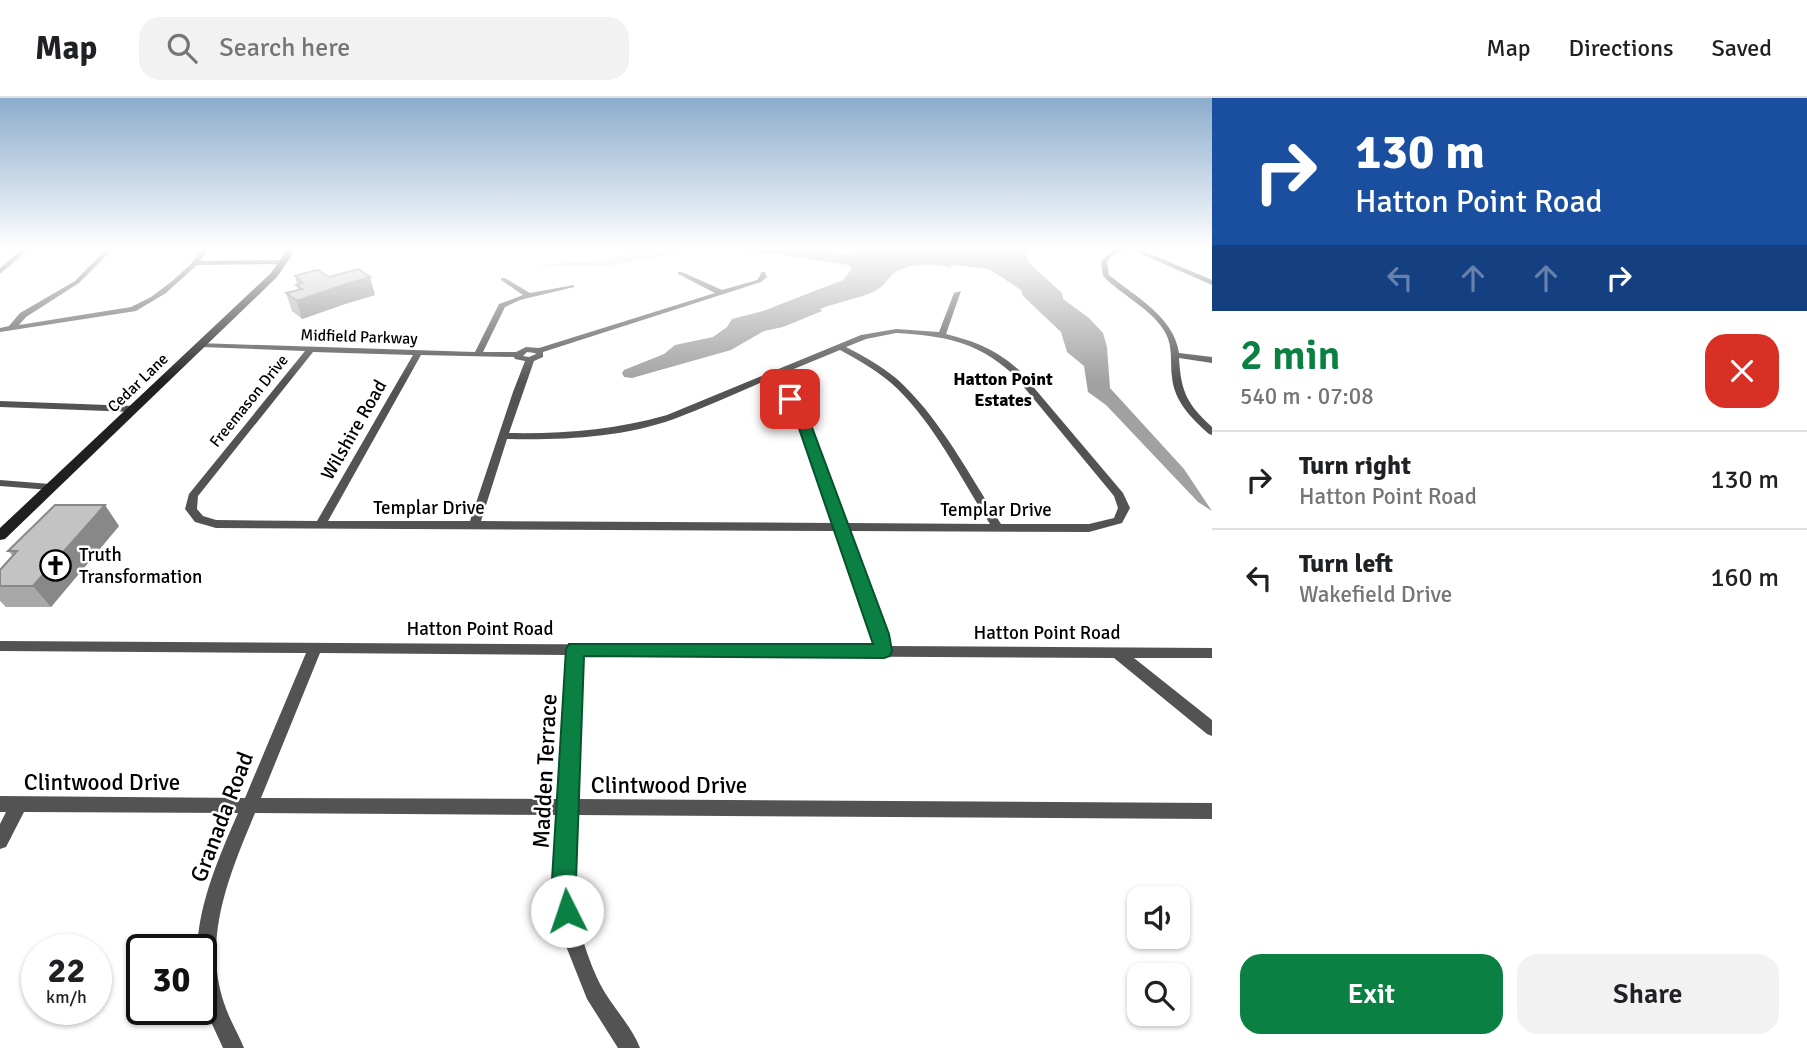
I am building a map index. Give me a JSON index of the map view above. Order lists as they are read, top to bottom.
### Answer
{
  "streets": {
    "main road": ["Cedar Lane"],
    "street": [
      "Midfield Parkway",
      "Freemason Drive",
      "Wilshire Road",
      "Templar Drive",
      "Hatton Point Road",
      "Madden Terrace",
      "Clintwood Drive",
      "Granada Road"
    ]
  },
  "crossings": [
    ["Midfield Parkway", "Cedar Lane"],
    ["Midfield Parkway", "Freemason Drive"],
    ["Midfield Parkway", "Wilshire Road"],
    ["Freemason Drive", "Templar Drive"],
    ["Wilshire Road", "Templar Drive"],
    ["Hatton Point Road", "Madden Terrace"],
    ["Hatton Point Road", "Granada Road"],
    ["Madden Terrace", "Clintwood Drive"],
    ["Clintwood Drive", "Granada Road"]
  ],
  "districts": ["Hatton Point Estates"],
  "places": {
    "church": ["Truth Transformation"]
  },
  "page": {
    "header": "Map",
    "search": "Search here",
    "nav": ["Map", "Directions", "Saved"],
    "turn": ["130 m", "Hatton Point Road"],
    "heading": ["2 min", "540 m · 07:08"],
    "list": [
      {
        "name": "Turn right",
        "note": "Hatton Point Road",
        "value": "130 m"
      },
      {
        "name": "Turn left",
        "note": "Wakefield Drive",
        "value": "160 m"
      }
    ],
    "speed": "22 km/h",
    "limit": "30",
    "buttons": ["Exit", "Share"]
  }
}
